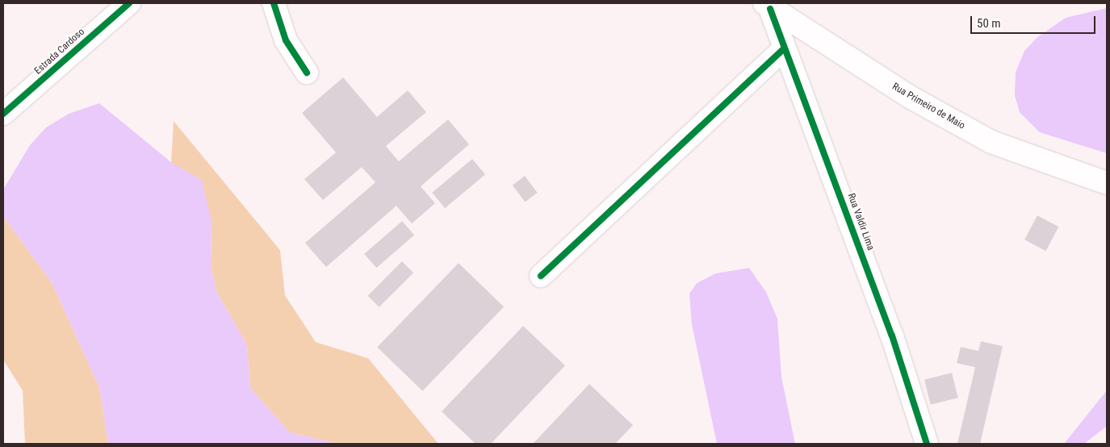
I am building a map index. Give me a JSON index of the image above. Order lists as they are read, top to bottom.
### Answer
{
  "streets": {
    "street": ["Estrada Cardoso", "Rua Primeiro de Maio", "Rua Valdir Lima"]
  },
  "crossings": [
    ["Rua Primeiro de Maio", "Rua Valdir Lima"]
  ],
  "scale_bar": "50 m"
}
